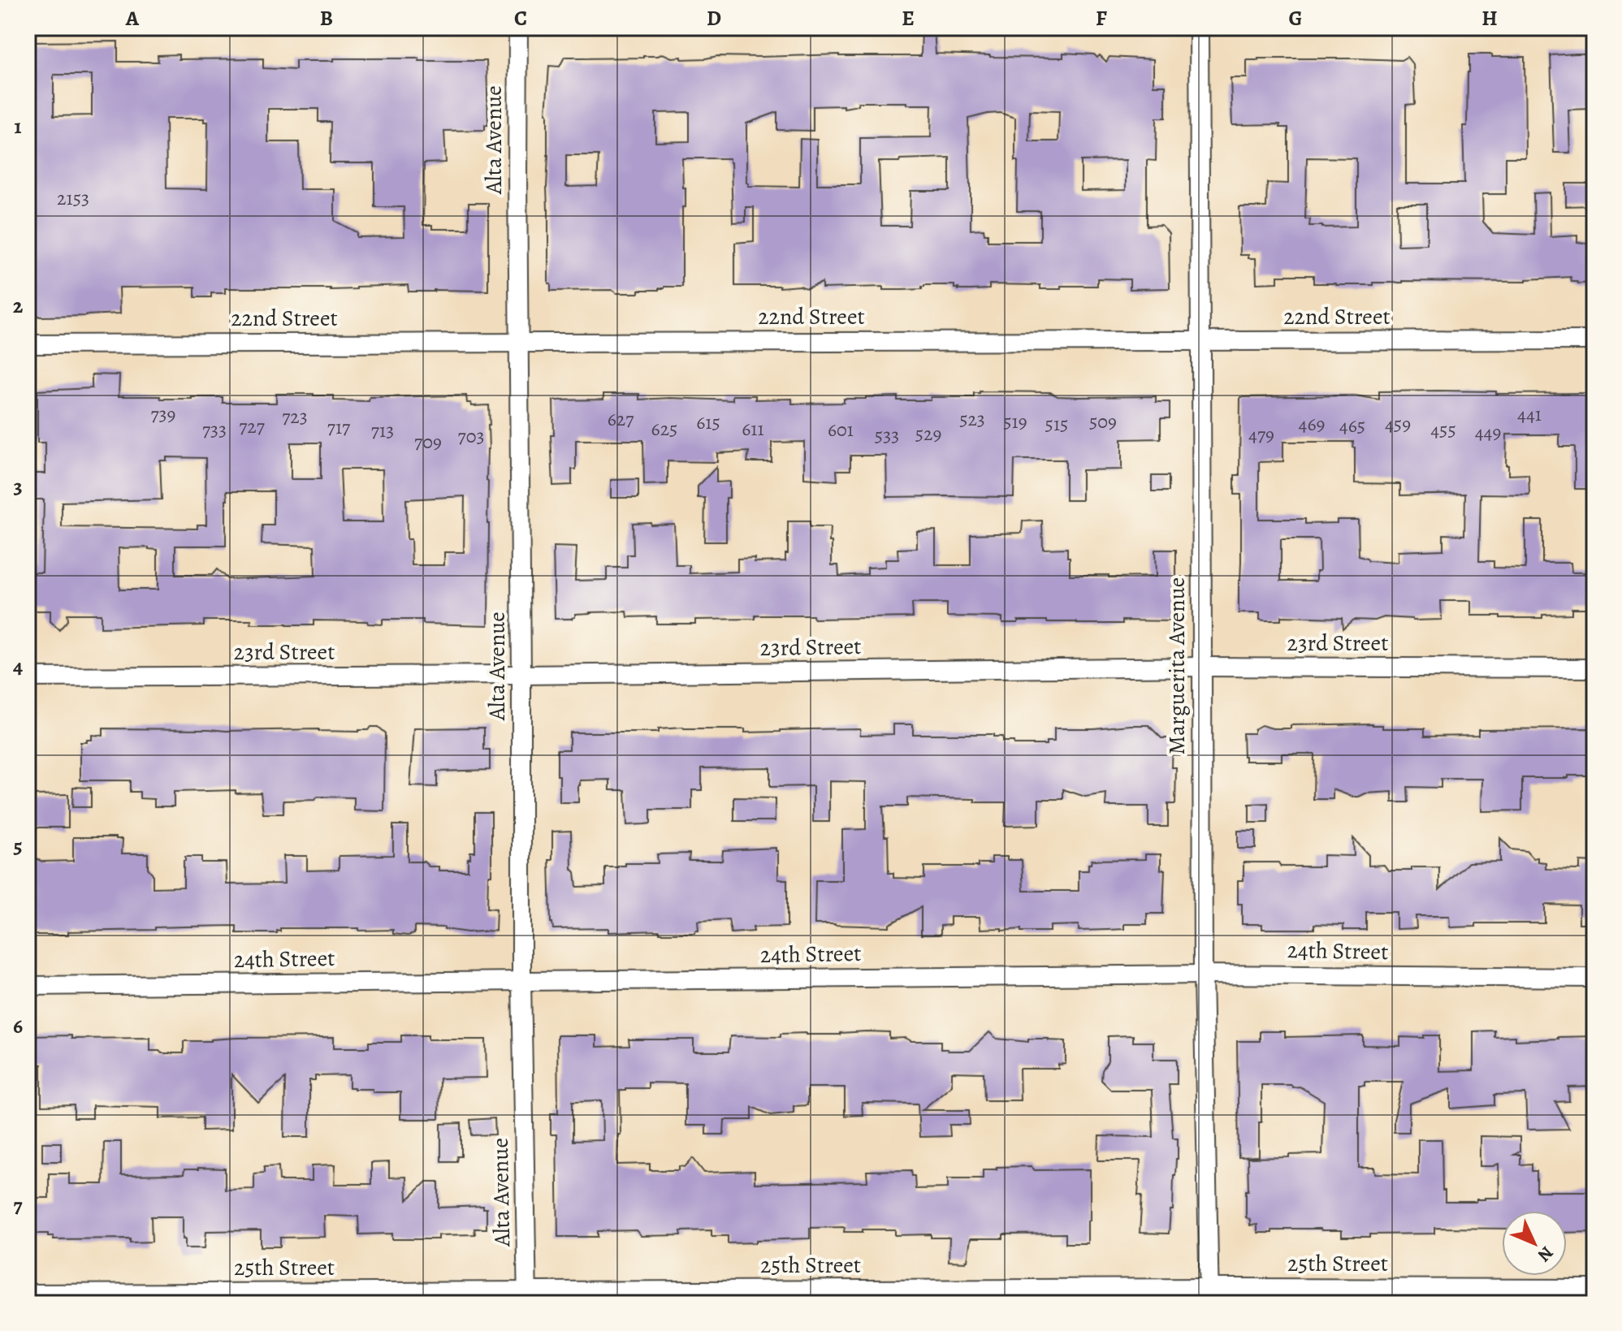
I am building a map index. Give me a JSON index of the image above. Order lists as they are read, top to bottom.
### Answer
{
  "streets": {
    "street": [
      "Alta Avenue",
      "22nd Street",
      "23rd Street",
      "Marguerita Avenue",
      "24th Street",
      "25th Street"
    ]
  },
  "crossings": [
    ["Alta Avenue", "22nd Street"],
    ["Alta Avenue", "23rd Street"],
    ["Alta Avenue", "24th Street"],
    ["Alta Avenue", "25th Street"],
    ["22nd Street", "Marguerita Avenue"],
    ["23rd Street", "Marguerita Avenue"],
    ["Marguerita Avenue", "24th Street"],
    ["Marguerita Avenue", "25th Street"]
  ],
  "house_numbers": [
    "2153",
    "739",
    "441",
    "723",
    "627",
    "523",
    "519",
    "509",
    "615",
    "515",
    "469",
    "459",
    "465",
    "727",
    "717",
    "625",
    "611",
    "733",
    "601",
    "455",
    "713",
    "449",
    "529",
    "479",
    "533",
    "703",
    "709"
  ],
  "north": "bottom right",
  "grid": {
    "columns": [
      "A",
      "B",
      "C",
      "D",
      "E",
      "F",
      "G",
      "H"
    ],
    "rows": [
      "1",
      "2",
      "3",
      "4",
      "5",
      "6",
      "7"
    ]
  }
}
